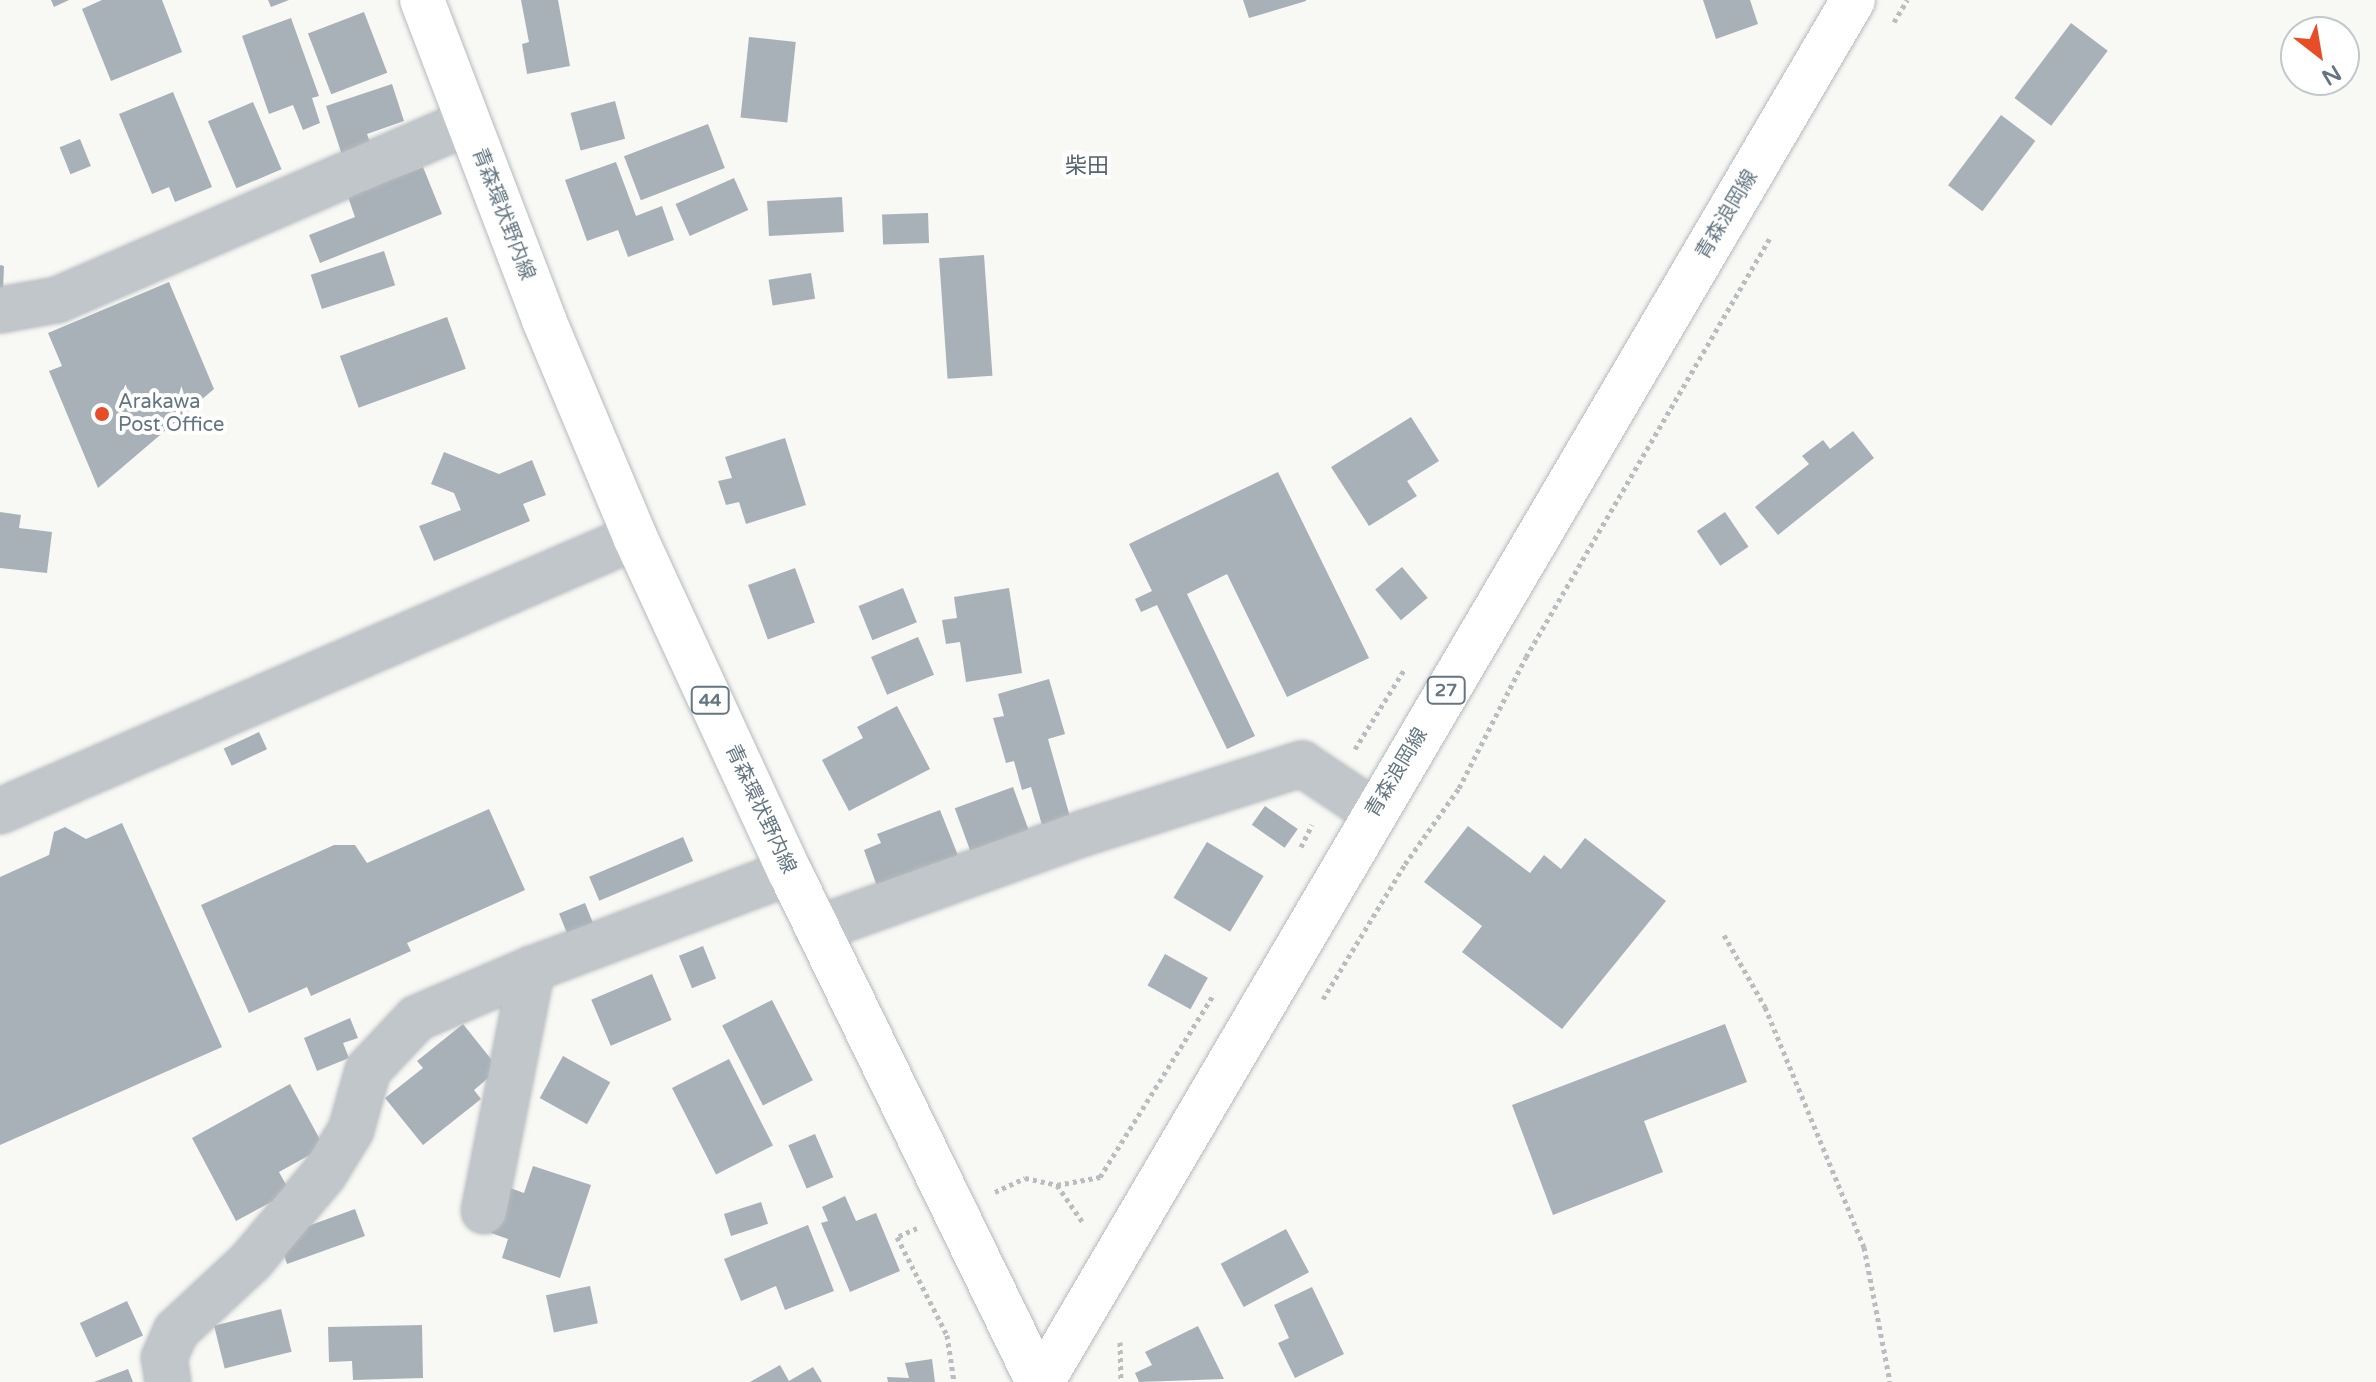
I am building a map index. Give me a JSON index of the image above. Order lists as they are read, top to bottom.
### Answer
{
  "streets": {
    "main road": [
      "青森環状野内線",
      "青森浪岡線",
      "27",
      "44"
    ]
  },
  "crossings": [
    ["青森環状野内線", "青森浪岡線"]
  ],
  "districts": ["柴田"],
  "places": ["Arakawa Post Office"],
  "north": "bottom right"
}
